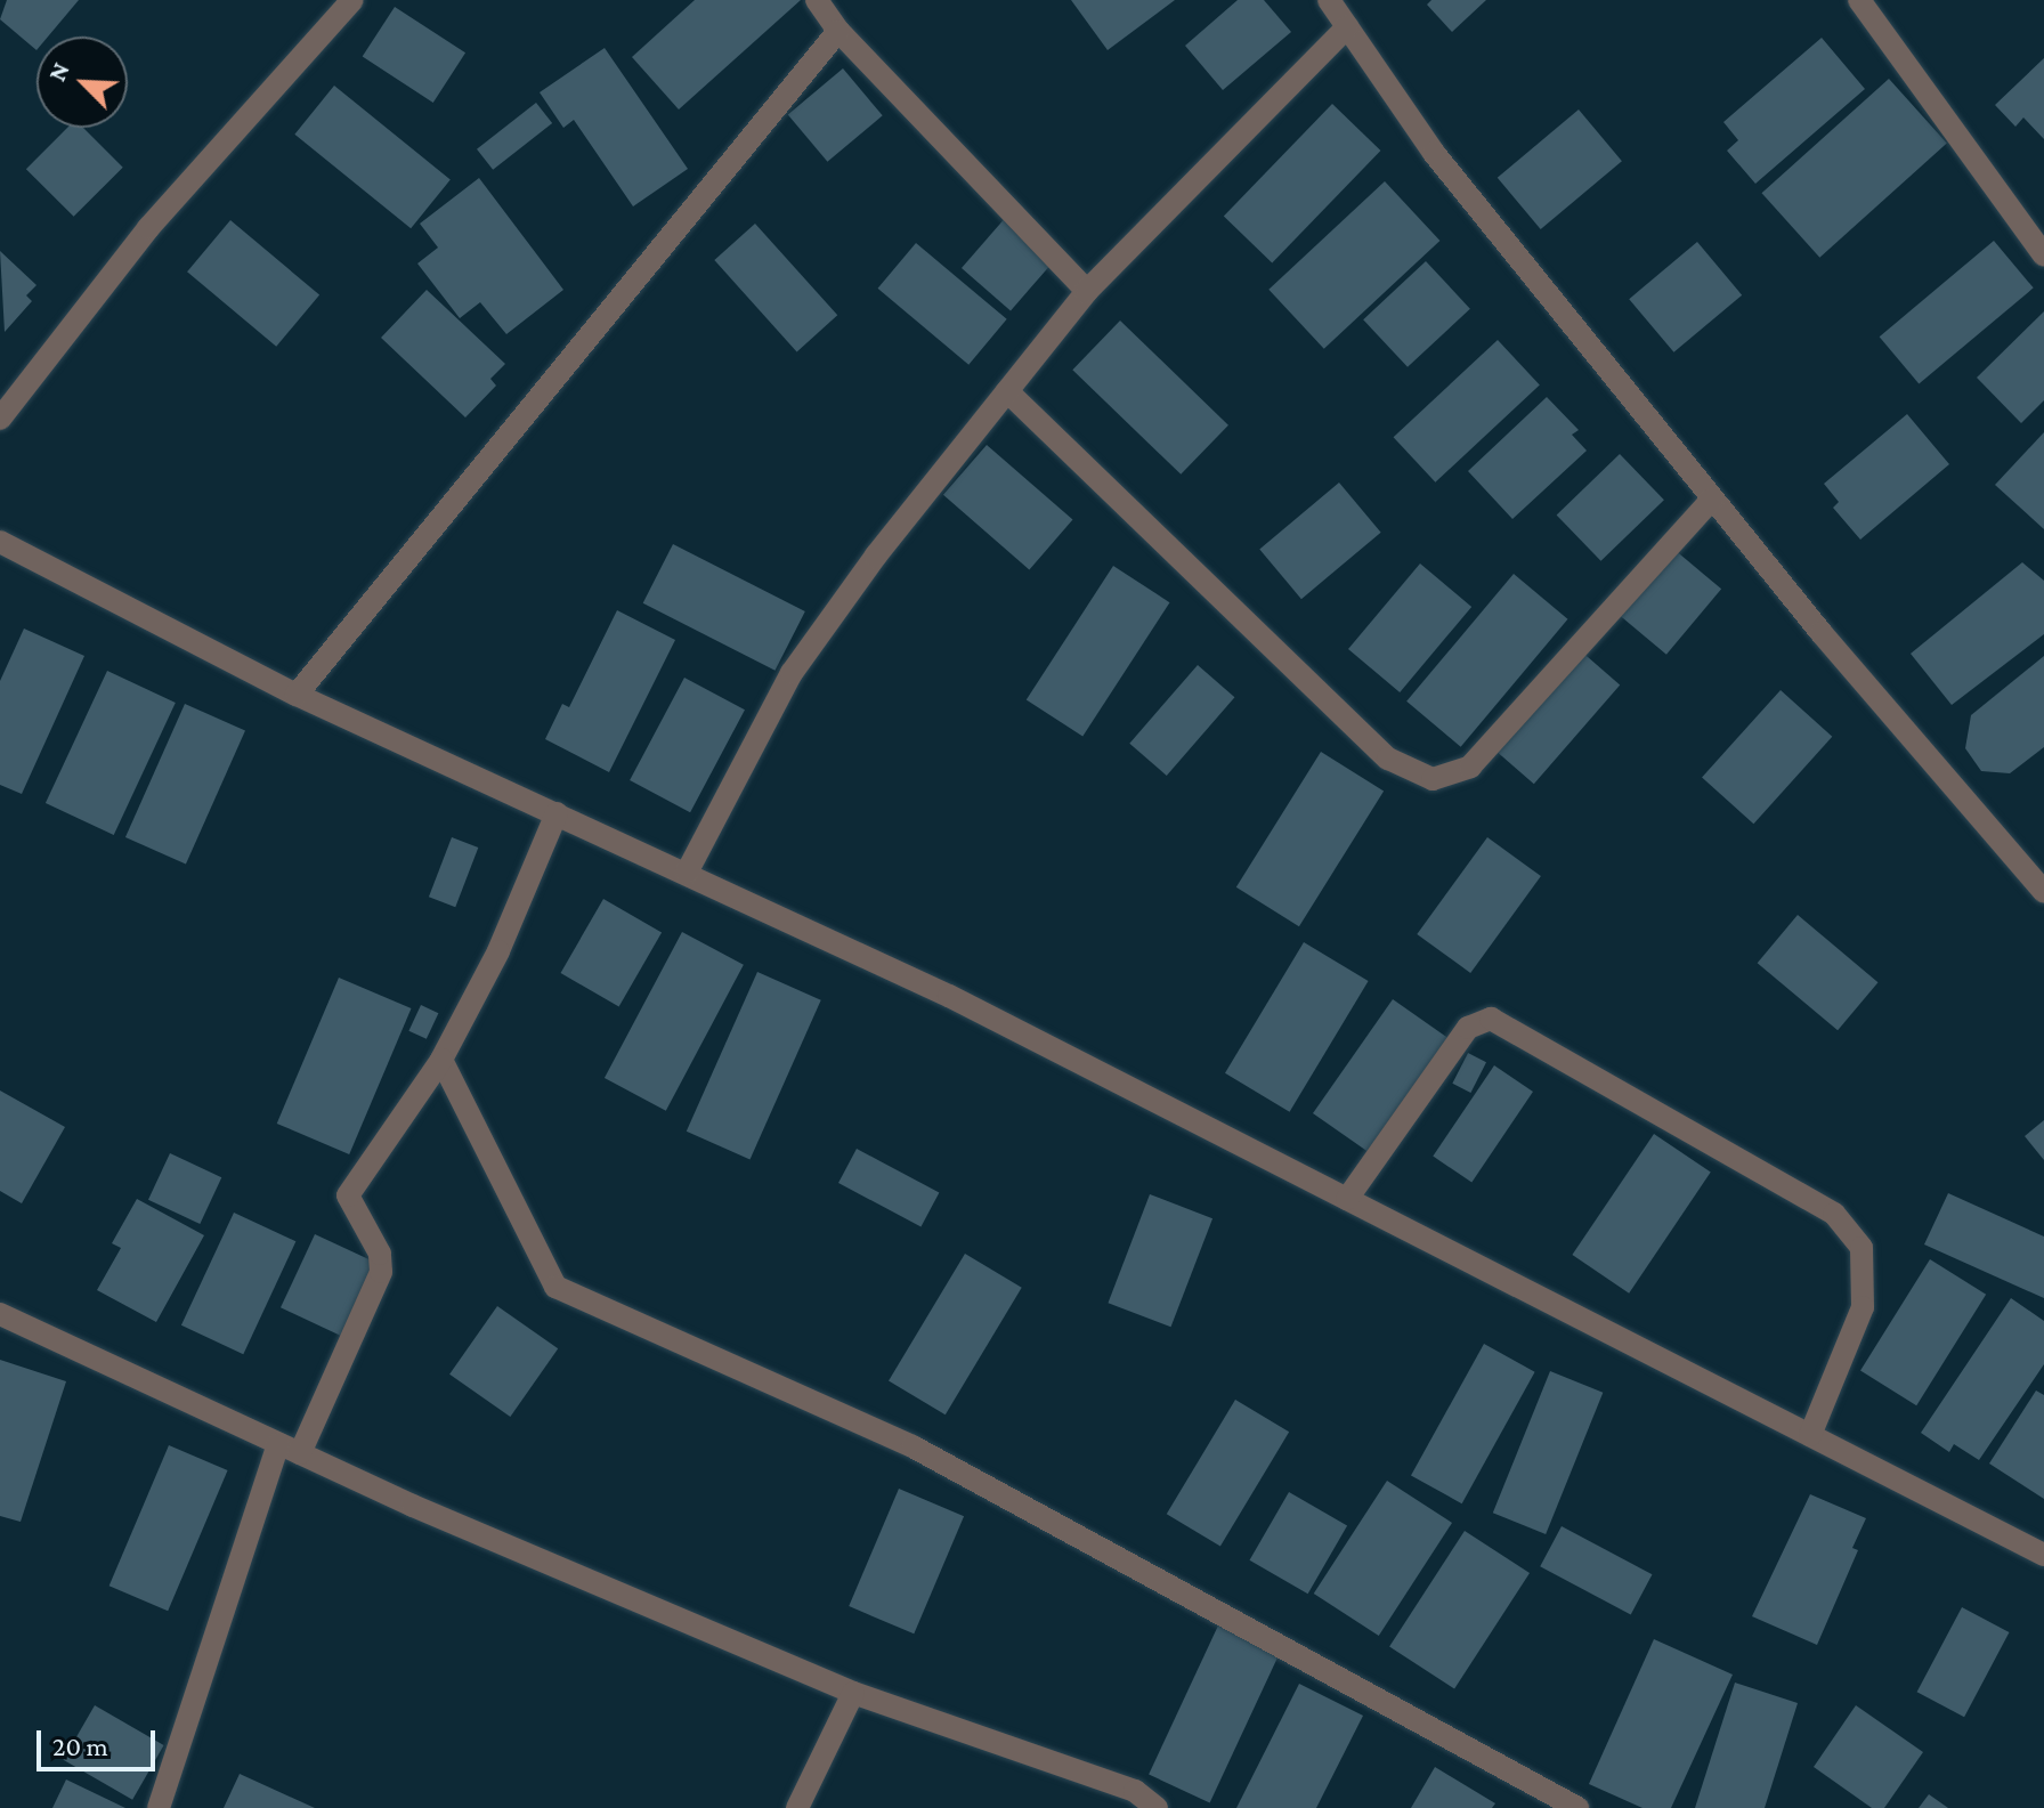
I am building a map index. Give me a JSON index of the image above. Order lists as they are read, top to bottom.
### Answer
{
  "scale_bar": "20 m",
  "north": "top left"
}
